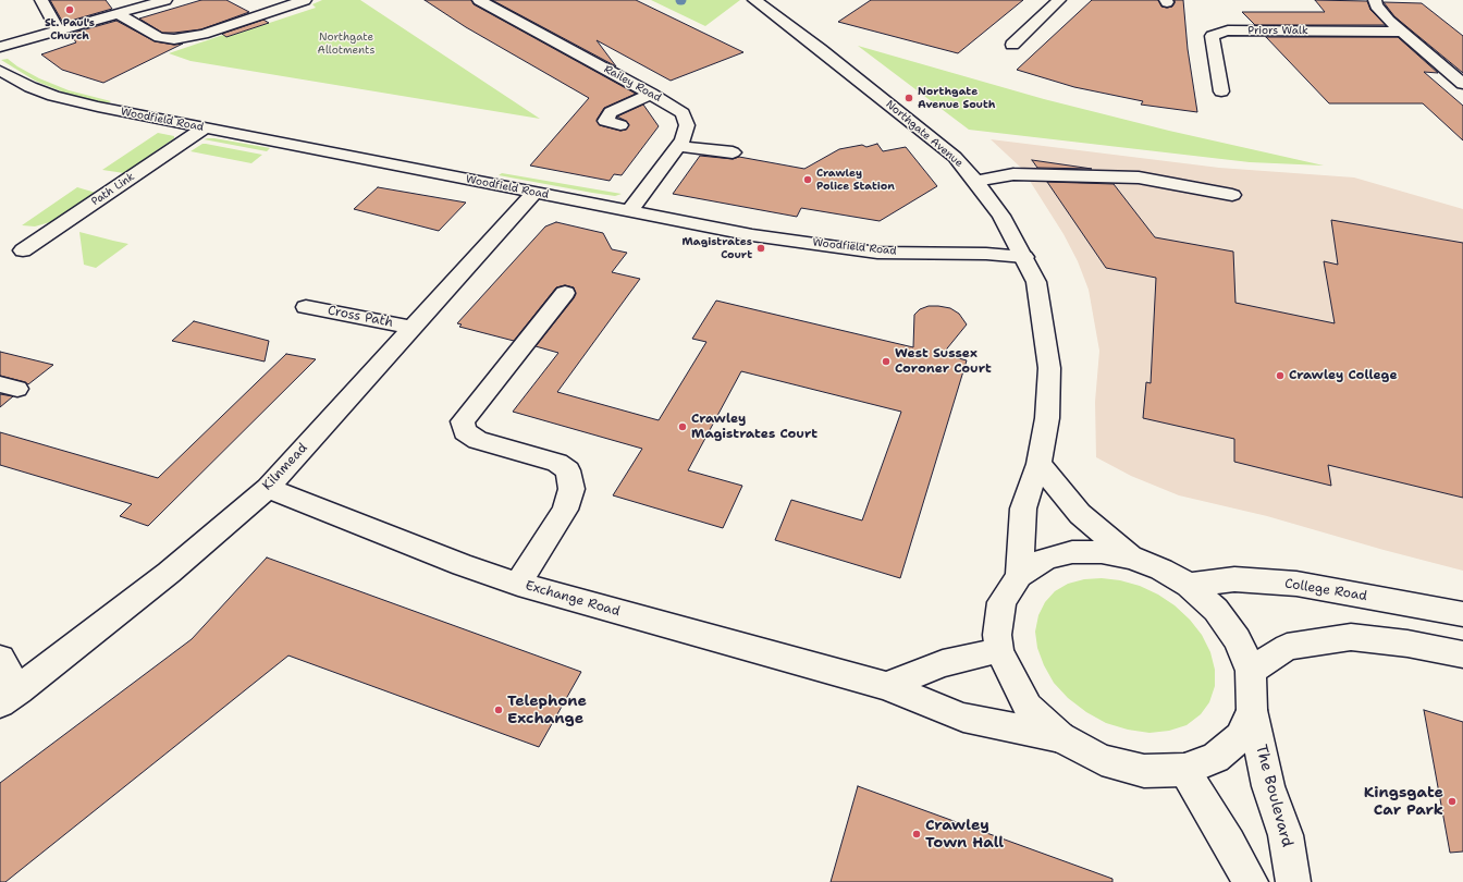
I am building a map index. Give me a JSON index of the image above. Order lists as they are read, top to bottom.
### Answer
{
  "streets": {
    "street": [
      "Priors Walk",
      "Railey Road",
      "Woodfield Road",
      "Northgate Avenue",
      "Path Link",
      "Cross Path",
      "Kilnmead",
      "College Road",
      "Exchange Road",
      "The Boulevard"
    ]
  },
  "crossings": [
    ["Railey Road", "Woodfield Road"],
    ["Woodfield Road", "Northgate Avenue"],
    ["Woodfield Road", "Path Link"],
    ["Woodfield Road", "Kilnmead"],
    ["Cross Path", "Kilnmead"],
    ["Kilnmead", "Exchange Road"]
  ],
  "parks": ["Northgate Allotments"],
  "places": [
    "St. Paul's Church",
    "Northgate Avenue South",
    "Crawley Police Station",
    "Magistrates Court",
    "West Sussex Coroner Court",
    "Crawley College",
    "Crawley Magistrates Court",
    "Telephone Exchange",
    "Kingsgate Car Park",
    "Crawley Town Hall"
  ]
}
